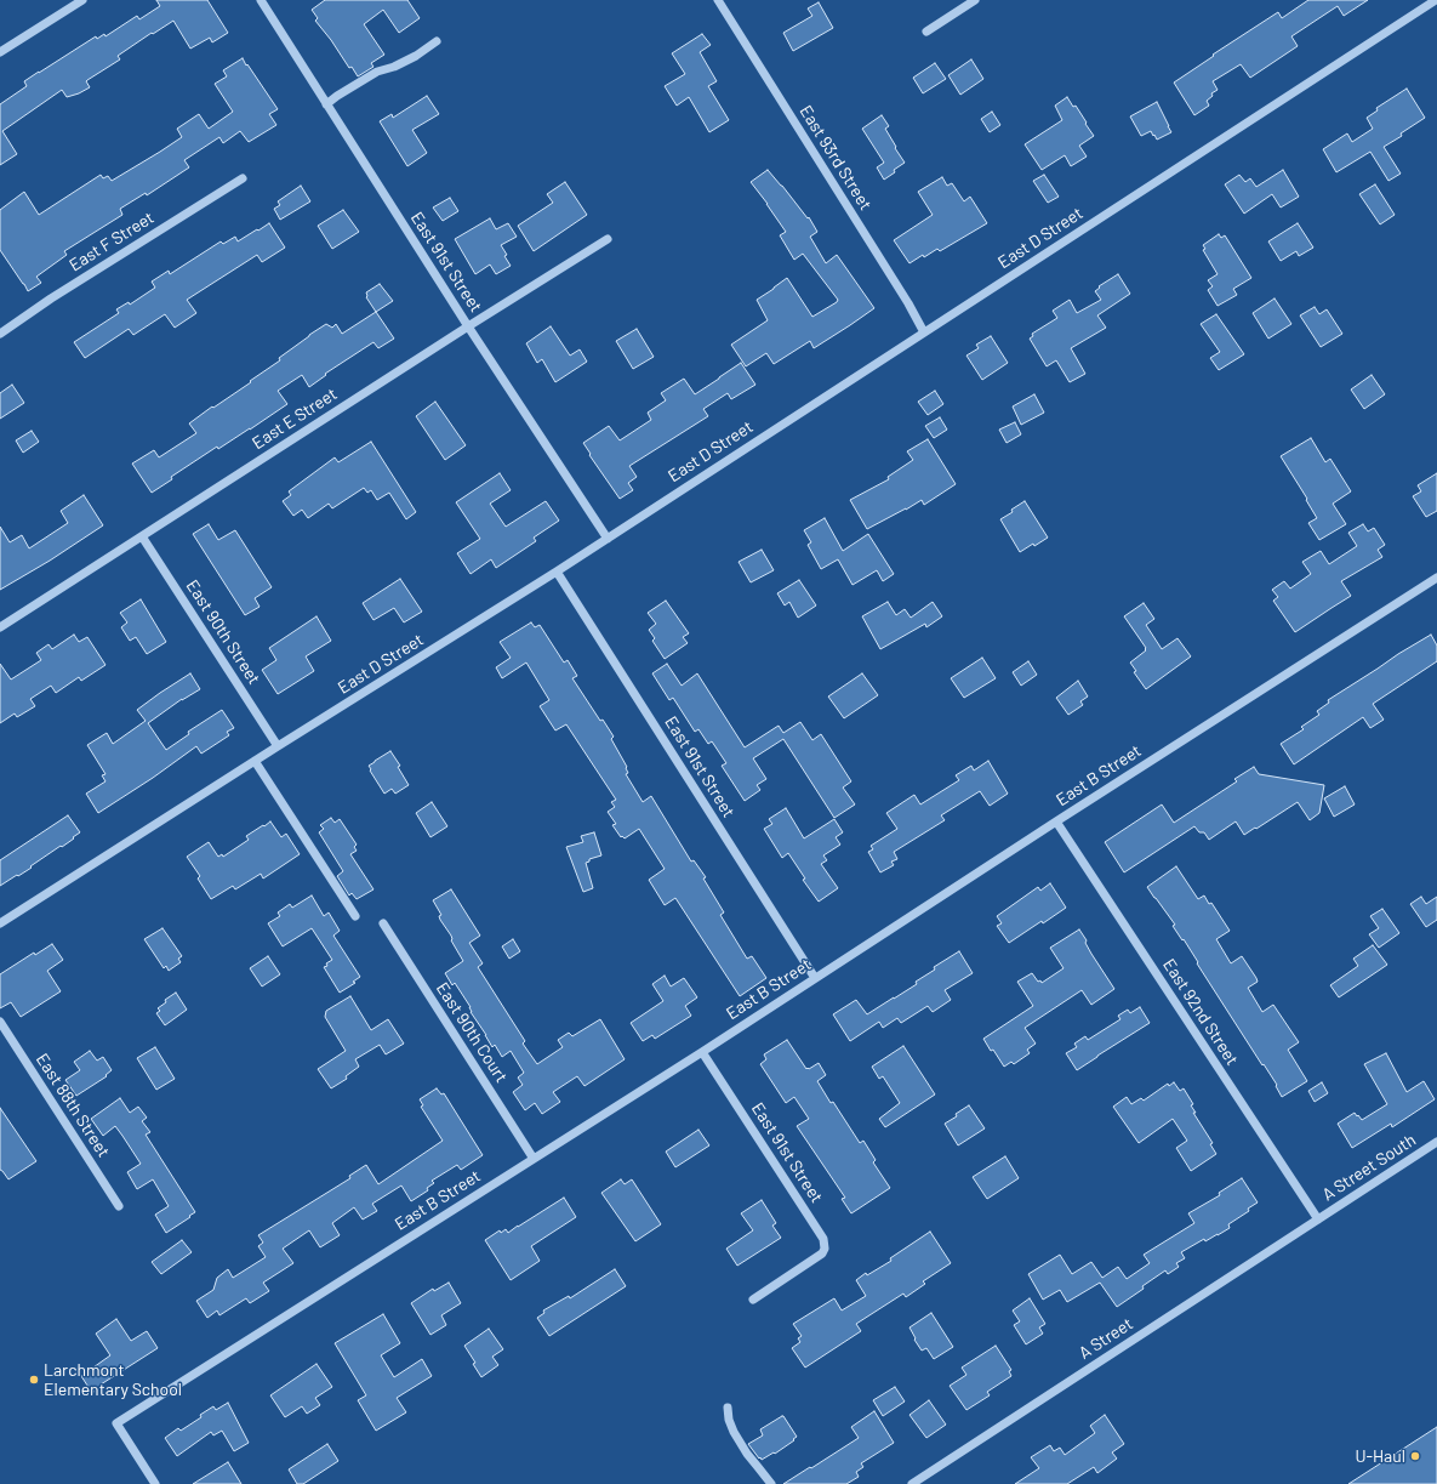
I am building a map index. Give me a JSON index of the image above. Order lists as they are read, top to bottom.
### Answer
{
  "streets": {
    "street": [
      "East 93rd Street",
      "East D Street",
      "East F Street",
      "East 91st Street",
      "East E Street",
      "East 90th Street",
      "East B Street",
      "East 92nd Street",
      "East 90th Court",
      "East 88th Street",
      "A Street South",
      "A Street"
    ]
  },
  "crossings": [
    ["East 93rd Street", "East D Street"],
    ["East D Street", "East 91st Street"],
    ["East D Street", "East 90th Street"],
    ["East 91st Street", "East E Street"],
    ["East 91st Street", "East B Street"],
    ["East E Street", "East 90th Street"],
    ["East B Street", "East 92nd Street"],
    ["East B Street", "East 90th Court"],
    ["East 92nd Street", "A Street South"],
    ["East 92nd Street", "A Street"],
    ["A Street South", "A Street"]
  ],
  "places": ["Larchmont Elementary School", "U-Haul"]
}
